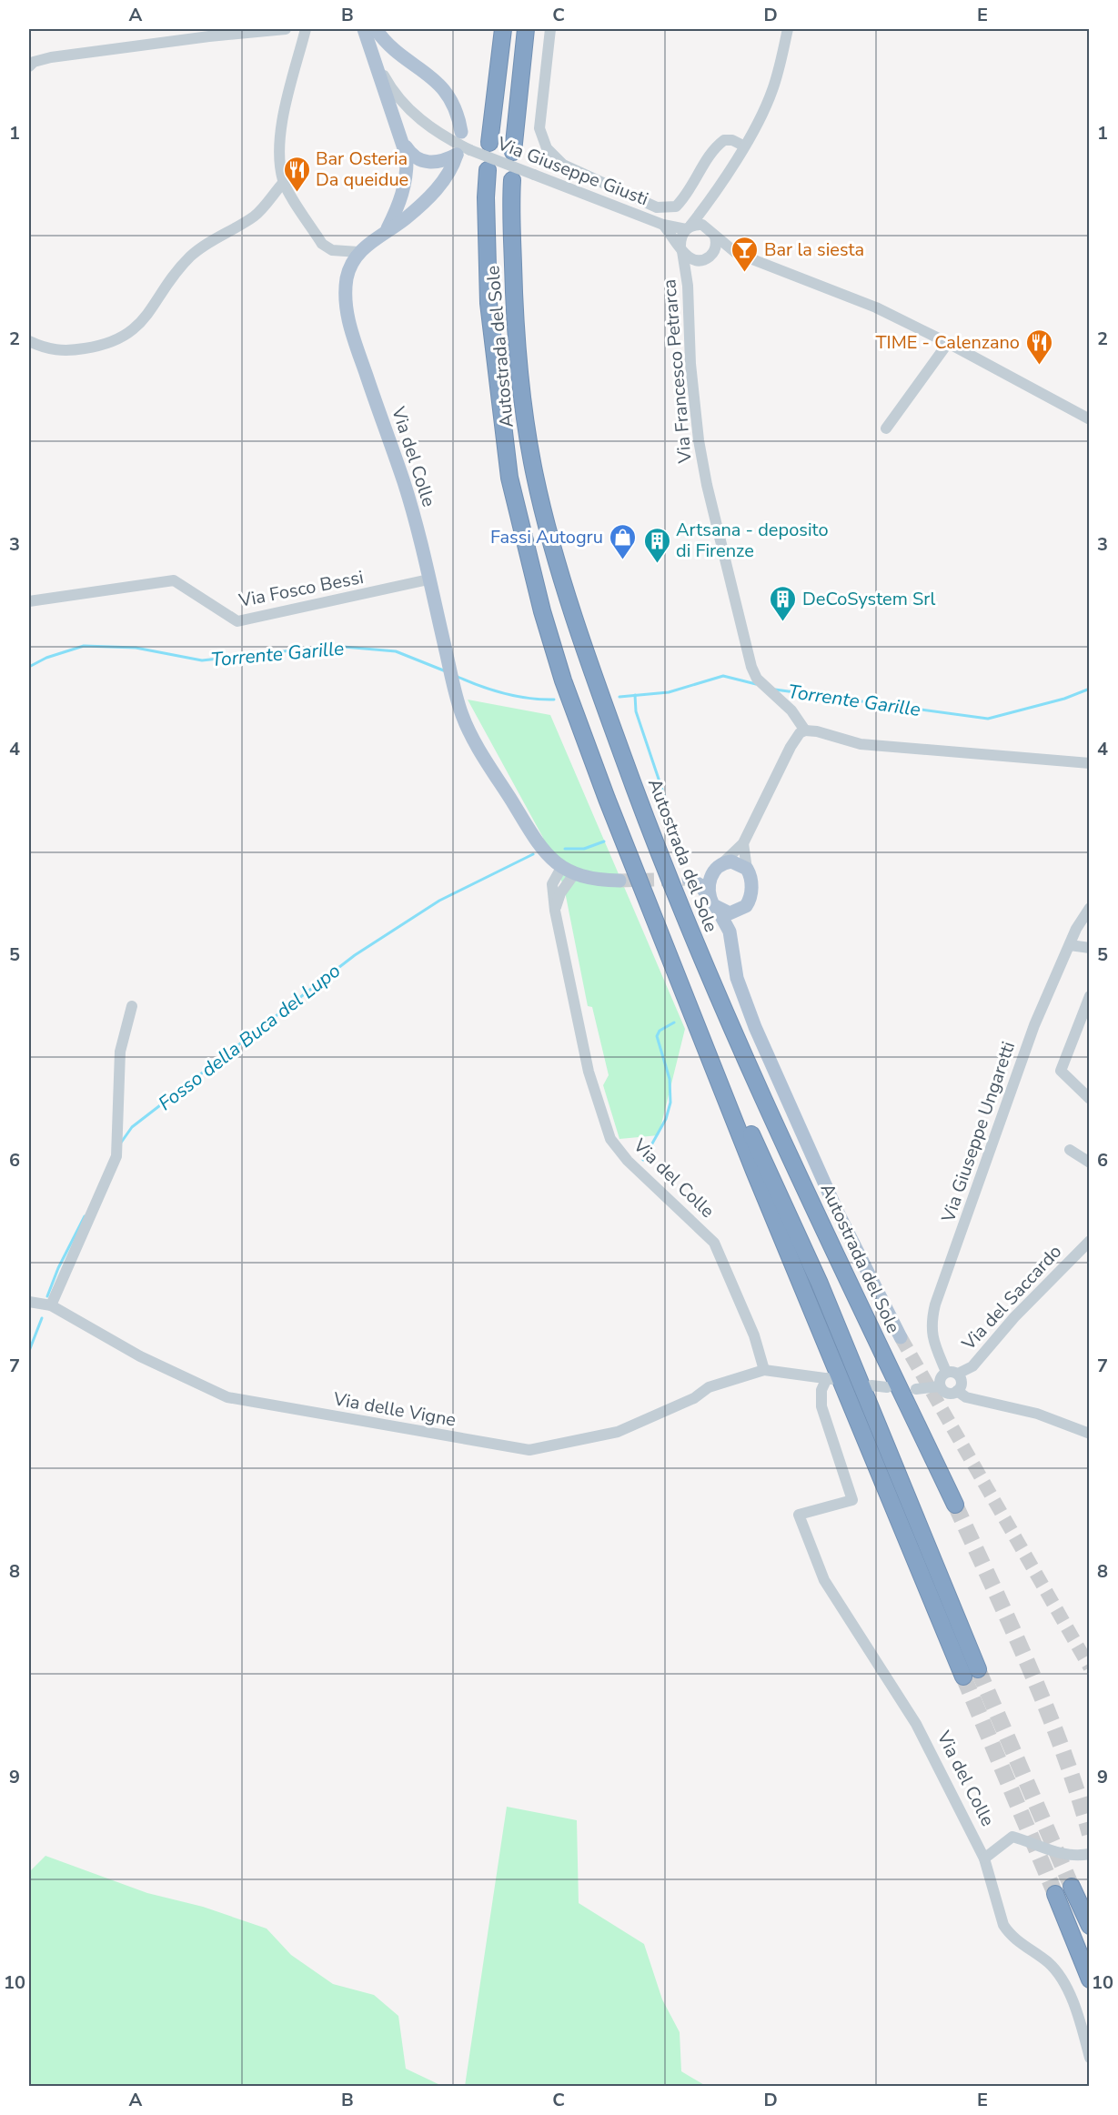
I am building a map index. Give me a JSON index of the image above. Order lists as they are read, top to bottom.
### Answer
{
  "streets": {
    "highway": ["Autostrada del Sole"],
    "main road": ["Via del Colle"],
    "street": [
      "Via Giuseppe Giusti",
      "Via Francesco Petrarca",
      "Via Fosco Bessi",
      "Via Giuseppe Ungaretti",
      "Via del Saccardo",
      "Via delle Vigne"
    ]
  },
  "crossings": [
    ["Via Giuseppe Giusti", "Via Francesco Petrarca"],
    ["Via del Colle", "Via Fosco Bessi"],
    ["Via del Colle", "Via delle Vigne"],
    ["Via Giuseppe Ungaretti", "Via del Saccardo"]
  ],
  "water": ["Torrente Garille", "Fosso della Buca del Lupo"],
  "places": {
    "restaurant": ["Bar Osteria Da queidue", "TIME - Calenzano"],
    "bar": ["Bar la siesta"],
    "shop": ["Fassi Autogru"],
    "building": ["Artsana - deposito di Firenze", "DeCoSystem Srl"]
  },
  "grid": {
    "columns": [
      "A",
      "B",
      "C",
      "D",
      "E"
    ],
    "rows": [
      "1",
      "2",
      "3",
      "4",
      "5",
      "6",
      "7",
      "8",
      "9",
      "10"
    ]
  }
}
